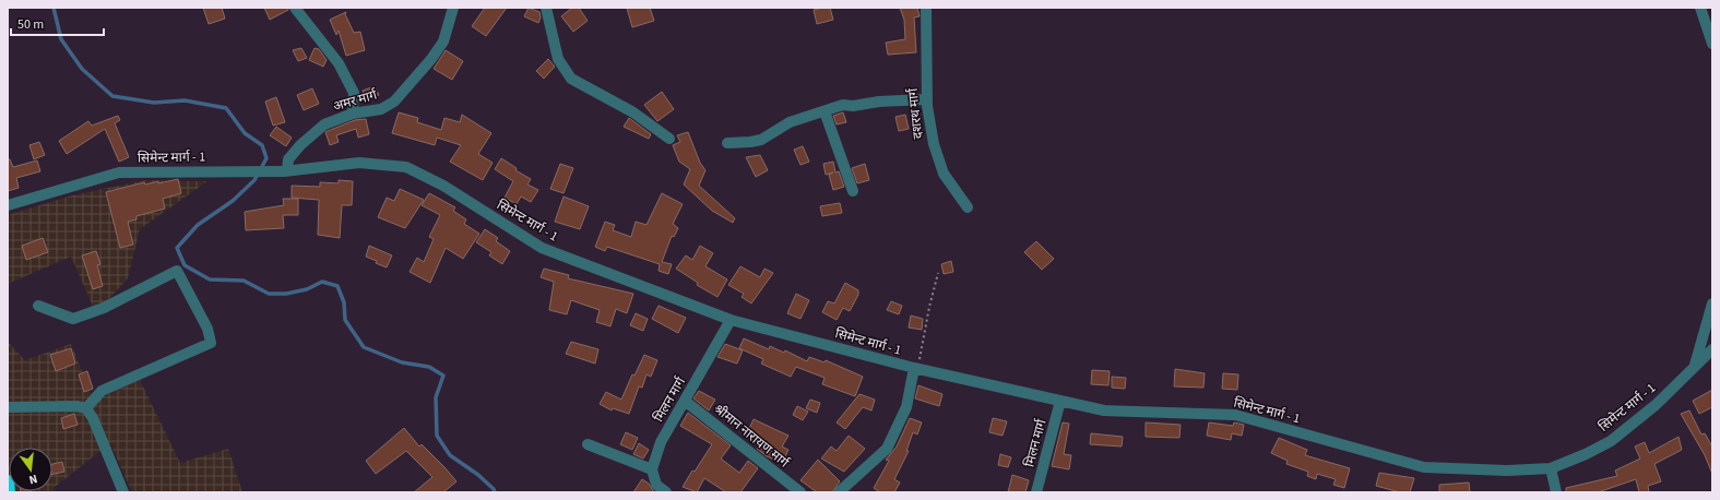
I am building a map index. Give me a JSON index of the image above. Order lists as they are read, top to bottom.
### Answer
{
  "streets": {
    "street": [
      "अमर मार्ग",
      "दशरथ मार्ग",
      "सिमेन्ट मार्ग - 1",
      "मिलन मार्ग",
      "श्रीमान नारायण मार्ग"
    ]
  },
  "crossings": [
    ["अमर मार्ग", "सिमेन्ट मार्ग - 1"],
    ["सिमेन्ट मार्ग - 1", "मिलन मार्ग"],
    ["मिलन मार्ग", "श्रीमान नारायण मार्ग"]
  ],
  "scale_bar": "50 m",
  "north": "bottom"
}
